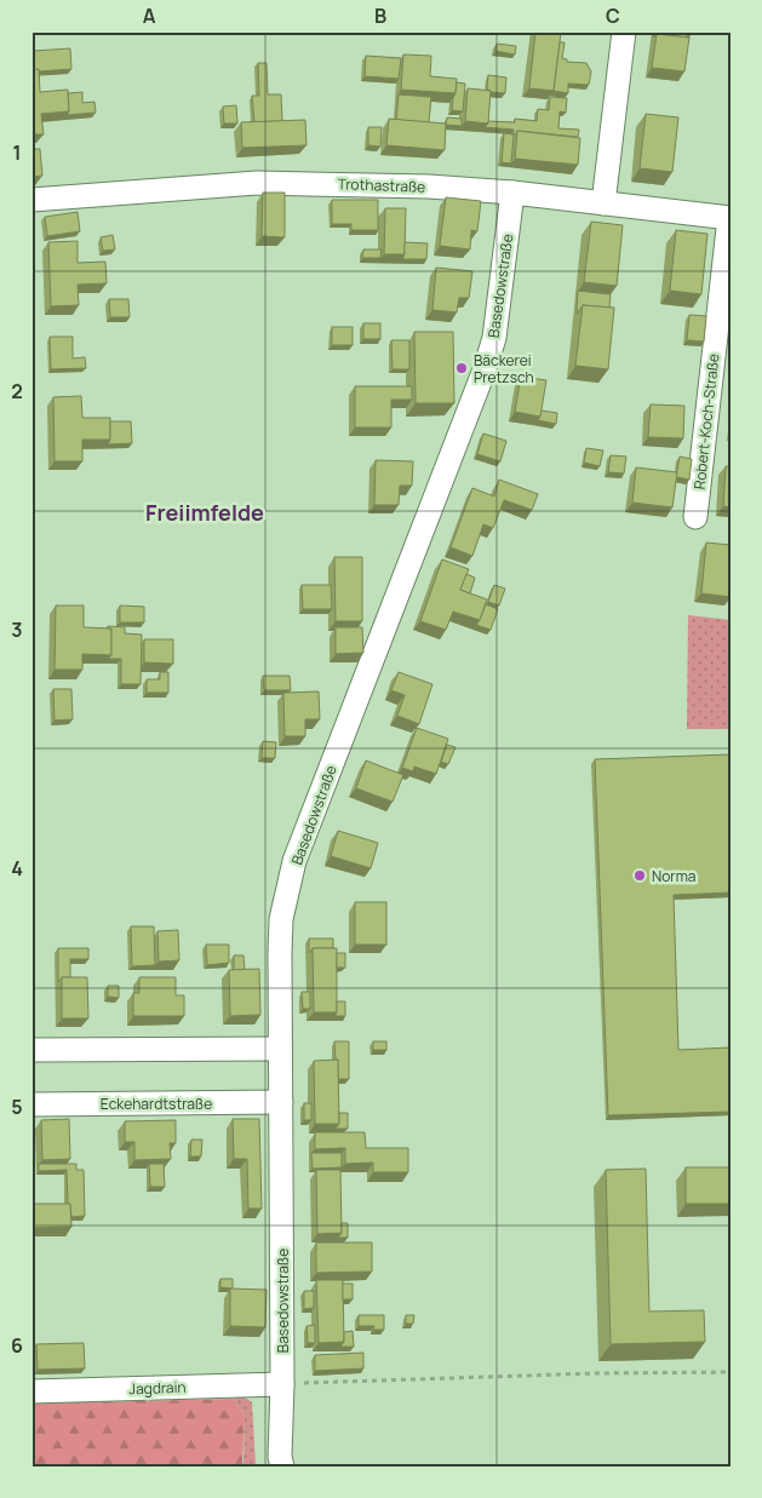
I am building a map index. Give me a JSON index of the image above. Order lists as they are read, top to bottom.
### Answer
{
  "streets": {
    "street": [
      "Trothastraße",
      "Basedowstraße",
      "Robert-Koch-Straße",
      "Eckehardtstraße",
      "Jagdrain"
    ]
  },
  "crossings": [
    ["Trothastraße", "Basedowstraße"],
    ["Trothastraße", "Robert-Koch-Straße"],
    ["Basedowstraße", "Eckehardtstraße"],
    ["Basedowstraße", "Jagdrain"]
  ],
  "districts": ["Freiimfelde"],
  "places": ["Bäckerei Pretzsch", "Norma"],
  "grid": {
    "columns": ["A", "B", "C"],
    "rows": [
      "1",
      "2",
      "3",
      "4",
      "5",
      "6"
    ]
  }
}
